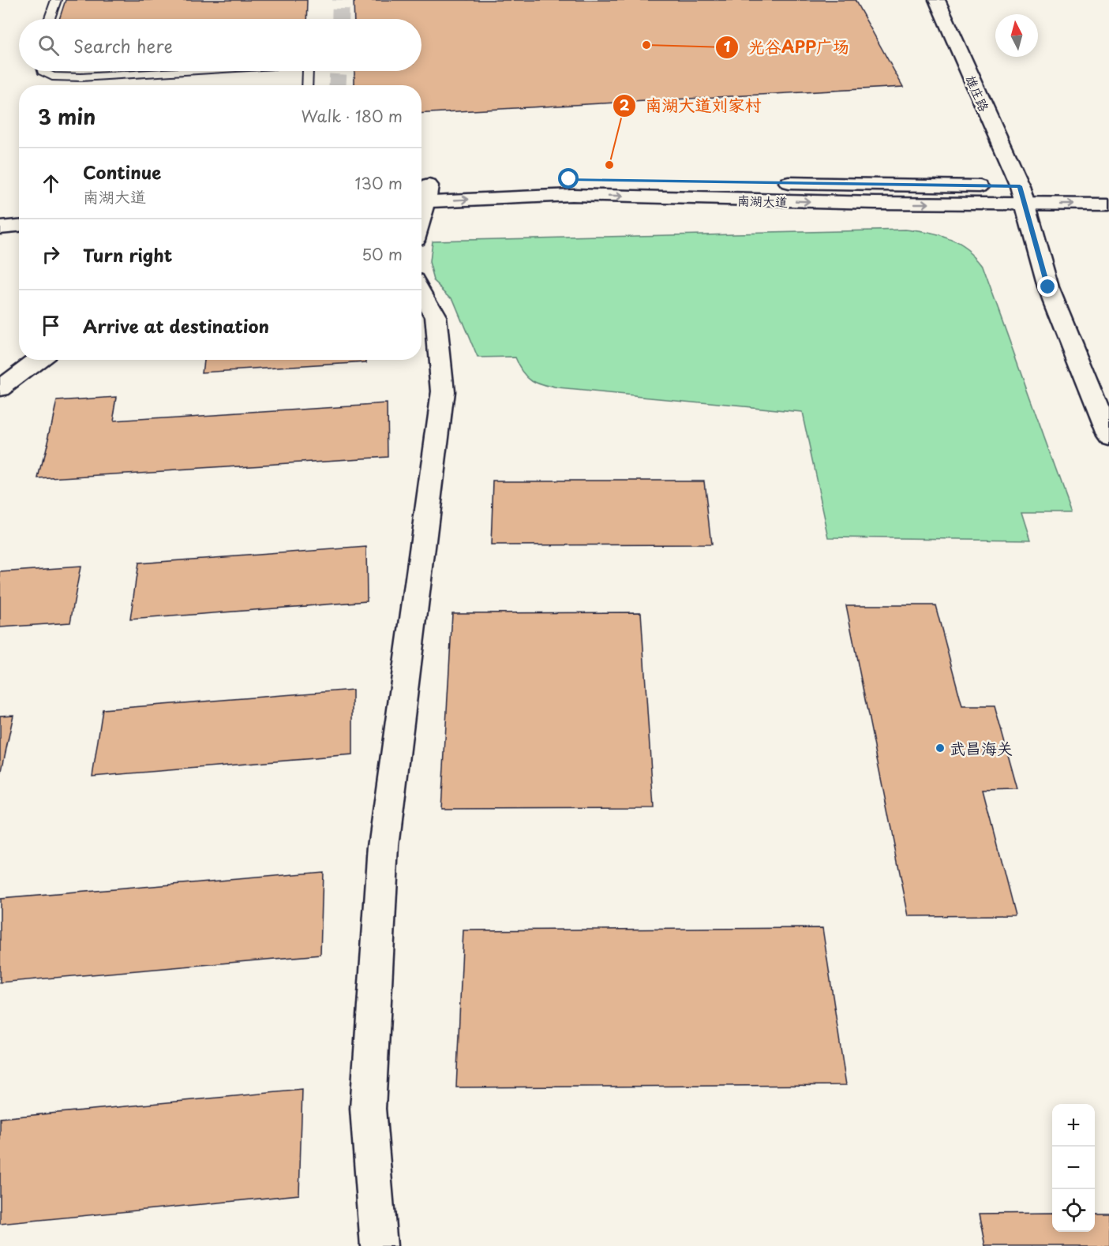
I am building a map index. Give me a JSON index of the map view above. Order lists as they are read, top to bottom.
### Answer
{
  "streets": {
    "main road": ["雄庄路", "南湖大道"]
  },
  "crossings": [
    ["雄庄路", "南湖大道"]
  ],
  "places": ["光谷APP广场", "南湖大道刘家村", "武昌海关"],
  "north": "top",
  "page": {
    "search": "Search here",
    "heading": ["3 min", "Walk · 180 m"],
    "list": [
      ["Continue", "南湖大道", "130 m"],
      ["Turn right", "50 m"],
      "Arrive at destination"
    ],
    "map_buttons": ["+", "−"]
  }
}
